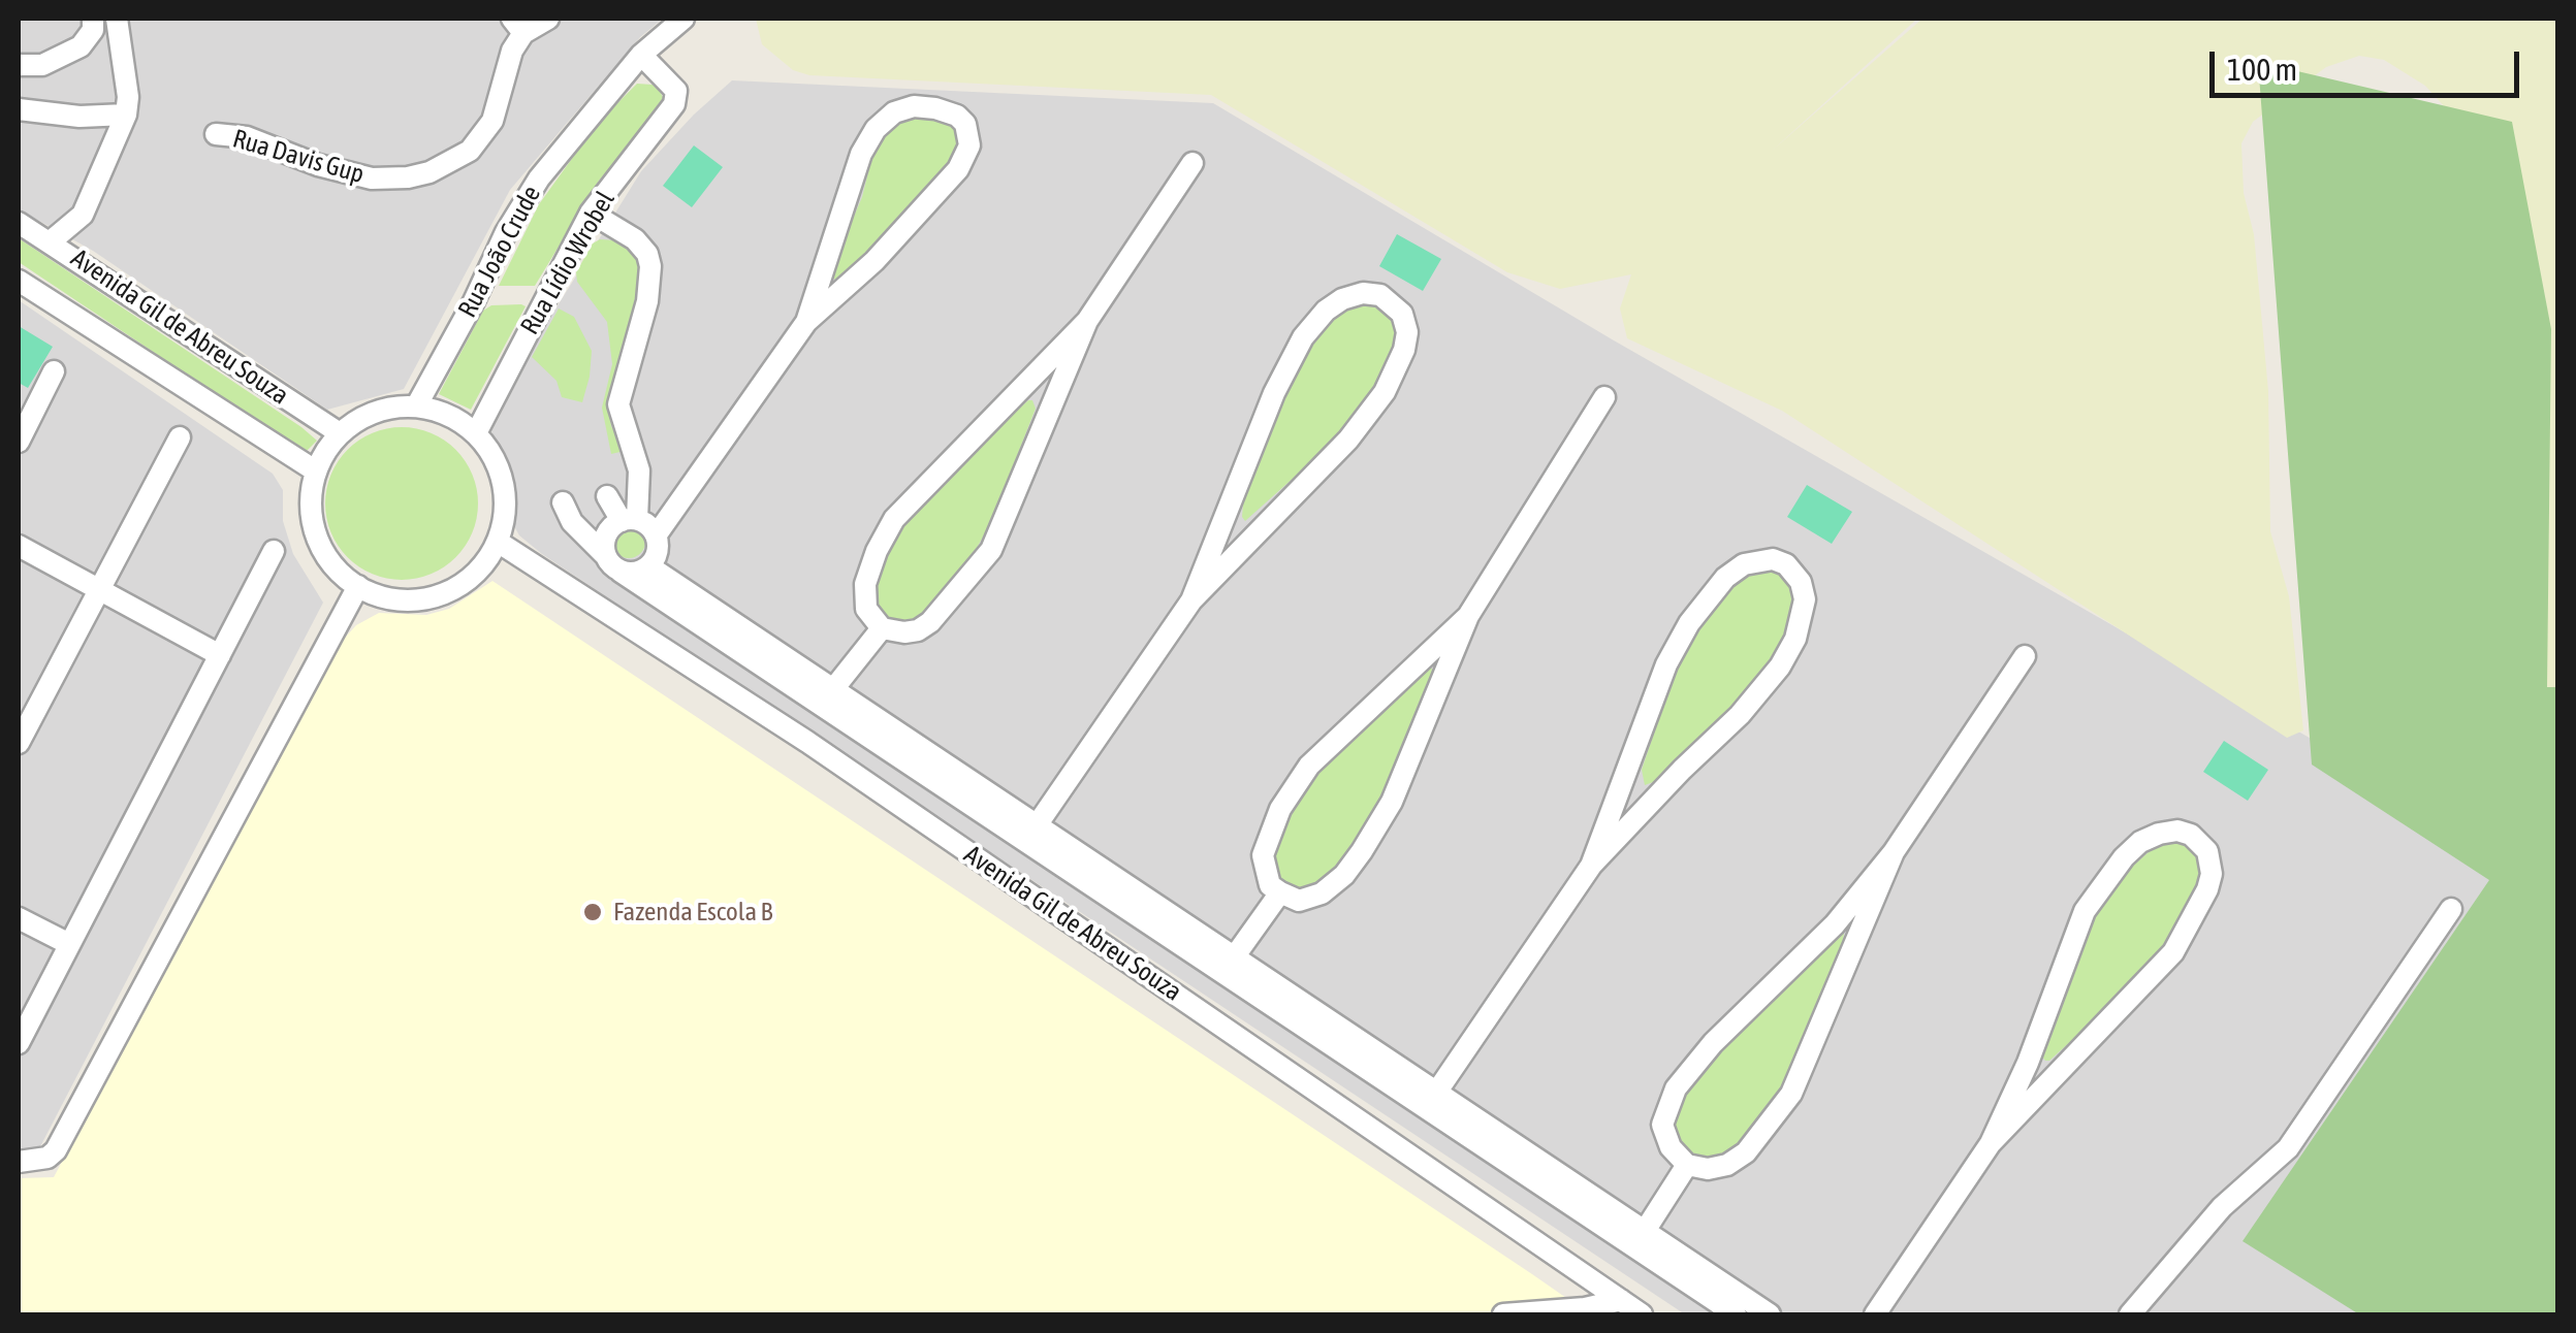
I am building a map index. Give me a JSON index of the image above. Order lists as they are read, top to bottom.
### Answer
{
  "streets": {
    "street": [
      "Rua Davis Gup",
      "Rua João Crude",
      "Rua Lídio Wrobel",
      "Avenida Gil de Abreu Souza"
    ]
  },
  "crossings": [
    ["Rua João Crude", "Rua Lídio Wrobel"],
    ["Rua João Crude", "Avenida Gil de Abreu Souza"],
    ["Rua Lídio Wrobel", "Avenida Gil de Abreu Souza"]
  ],
  "places": ["Fazenda Escola B"],
  "scale_bar": "100 m"
}
